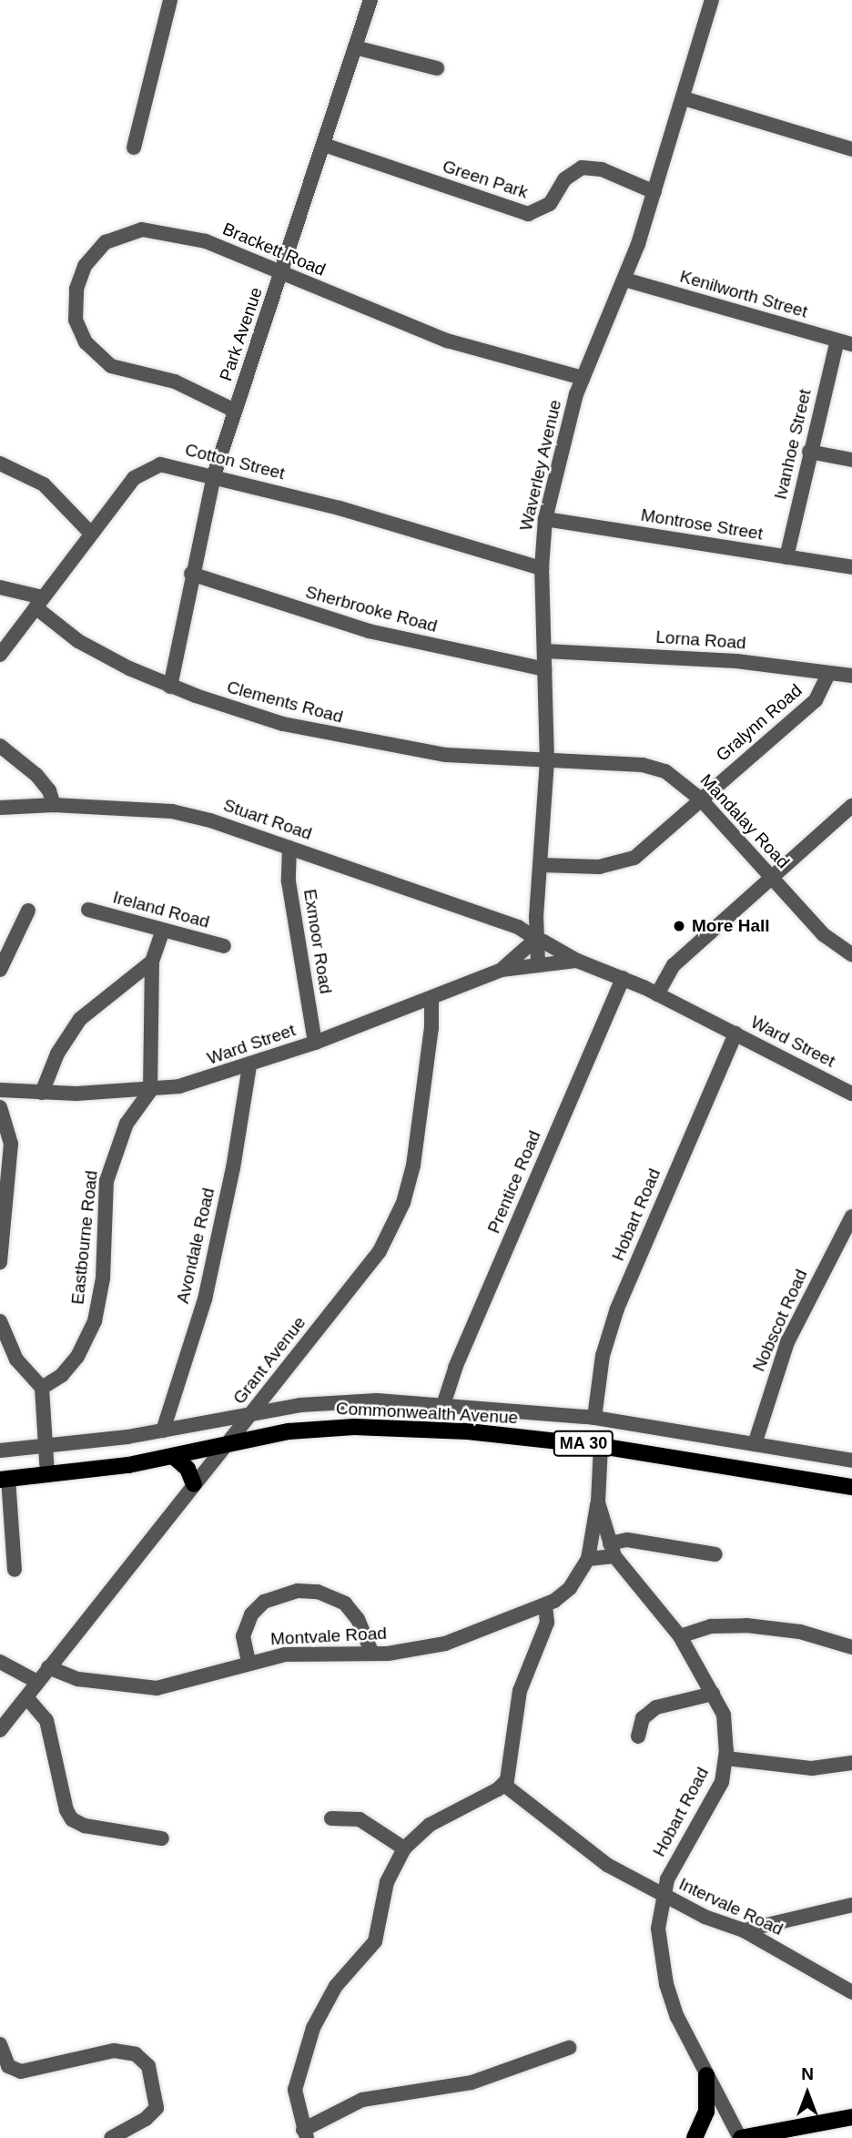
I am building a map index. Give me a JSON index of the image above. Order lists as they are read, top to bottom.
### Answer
{
  "streets": {
    "main road": ["Commonwealth Avenue", "MA 30"],
    "street": [
      "Green Park",
      "Brackett Road",
      "Kenilworth Street",
      "Park Avenue",
      "Ivanhoe Street",
      "Cotton Street",
      "Waverley Avenue",
      "Montrose Street",
      "Sherbrooke Road",
      "Lorna Road",
      "Clements Road",
      "Gralynn Road",
      "Stuart Road",
      "Mandalay Road",
      "Ireland Road",
      "Exmoor Road",
      "Ward Street",
      "Prentice Road",
      "Hobart Road",
      "Eastbourne Road",
      "Avondale Road",
      "Nobscot Road",
      "Grant Avenue",
      "Montvale Road",
      "Intervale Road"
    ]
  },
  "crossings": [
    ["Green Park", "Park Avenue"],
    ["Green Park", "Waverley Avenue"],
    ["Brackett Road", "Park Avenue"],
    ["Brackett Road", "Waverley Avenue"],
    ["Kenilworth Street", "Ivanhoe Street"],
    ["Kenilworth Street", "Waverley Avenue"],
    ["Park Avenue", "Cotton Street"],
    ["Park Avenue", "Sherbrooke Road"],
    ["Park Avenue", "Clements Road"],
    ["Ivanhoe Street", "Montrose Street"],
    ["Cotton Street", "Waverley Avenue"],
    ["Cotton Street", "Clements Road"],
    ["Waverley Avenue", "Montrose Street"],
    ["Waverley Avenue", "Sherbrooke Road"],
    ["Waverley Avenue", "Lorna Road"],
    ["Waverley Avenue", "Clements Road"],
    ["Waverley Avenue", "Gralynn Road"],
    ["Waverley Avenue", "Stuart Road"],
    ["Waverley Avenue", "Mandalay Road"],
    ["Waverley Avenue", "Ward Street"],
    ["Lorna Road", "Gralynn Road"],
    ["Clements Road", "Mandalay Road"],
    ["Gralynn Road", "Mandalay Road"],
    ["Stuart Road", "Exmoor Road"],
    ["Stuart Road", "Ward Street"],
    ["Exmoor Road", "Ward Street"],
    ["Ward Street", "Prentice Road"],
    ["Ward Street", "Hobart Road"],
    ["Ward Street", "Eastbourne Road"],
    ["Ward Street", "Avondale Road"],
    ["Ward Street", "Grant Avenue"],
    ["Prentice Road", "Commonwealth Avenue"],
    ["Hobart Road", "Commonwealth Avenue"],
    ["Hobart Road", "Montvale Road"],
    ["Hobart Road", "Intervale Road"],
    ["Avondale Road", "Commonwealth Avenue"],
    ["Nobscot Road", "Commonwealth Avenue"],
    ["Grant Avenue", "Commonwealth Avenue"],
    ["Grant Avenue", "Montvale Road"]
  ],
  "places": ["More Hall"],
  "north": "top"
}
